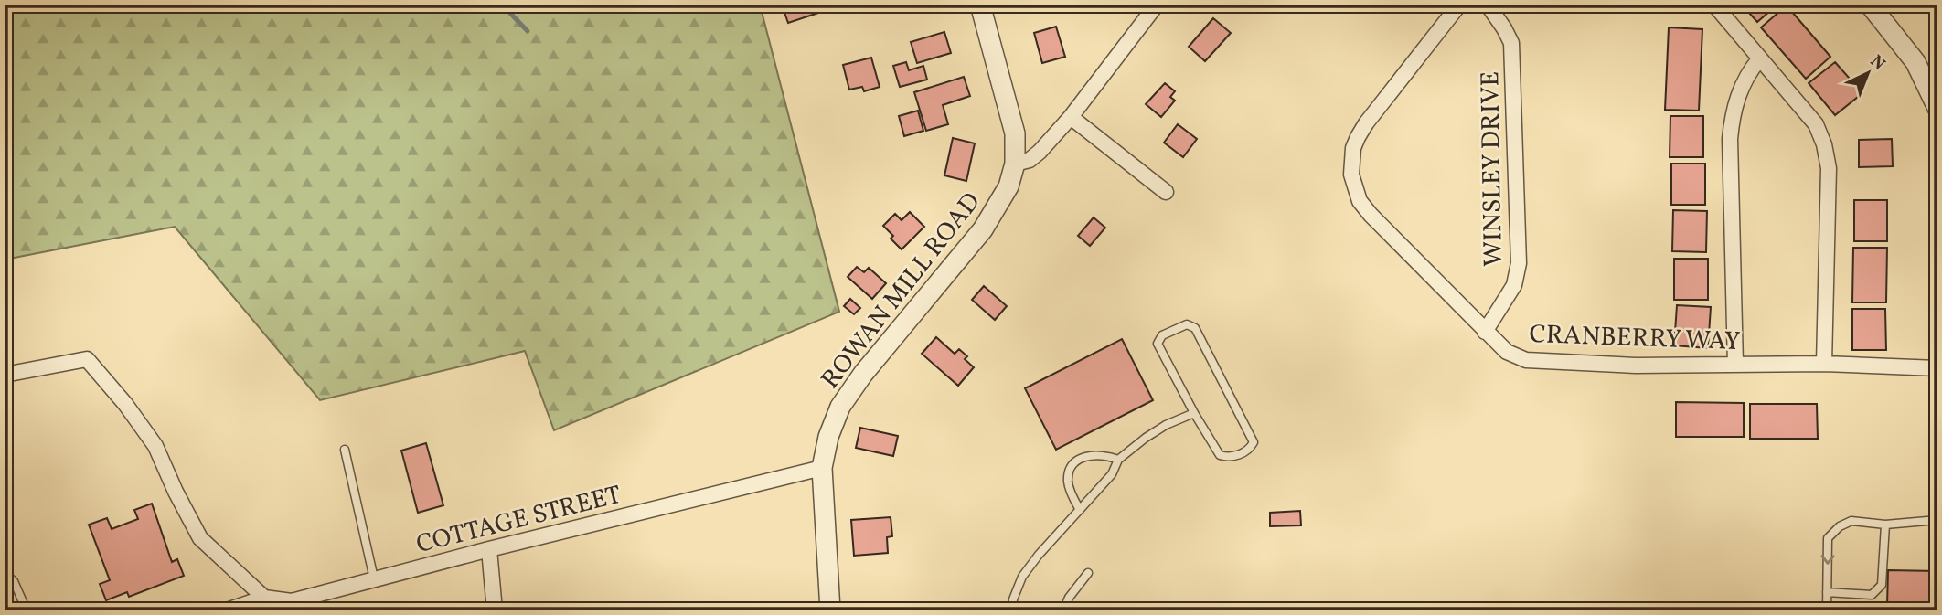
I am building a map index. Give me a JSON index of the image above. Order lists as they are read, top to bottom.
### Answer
{
  "streets": {
    "street": [
      "WINSLEY DRIVE",
      "ROWAN MILL ROAD",
      "CRANBERRY WAY",
      "COTTAGE STREET"
    ]
  },
  "crossings": [
    ["WINSLEY DRIVE", "CRANBERRY WAY"],
    ["ROWAN MILL ROAD", "COTTAGE STREET"]
  ],
  "north": "top right"
}
